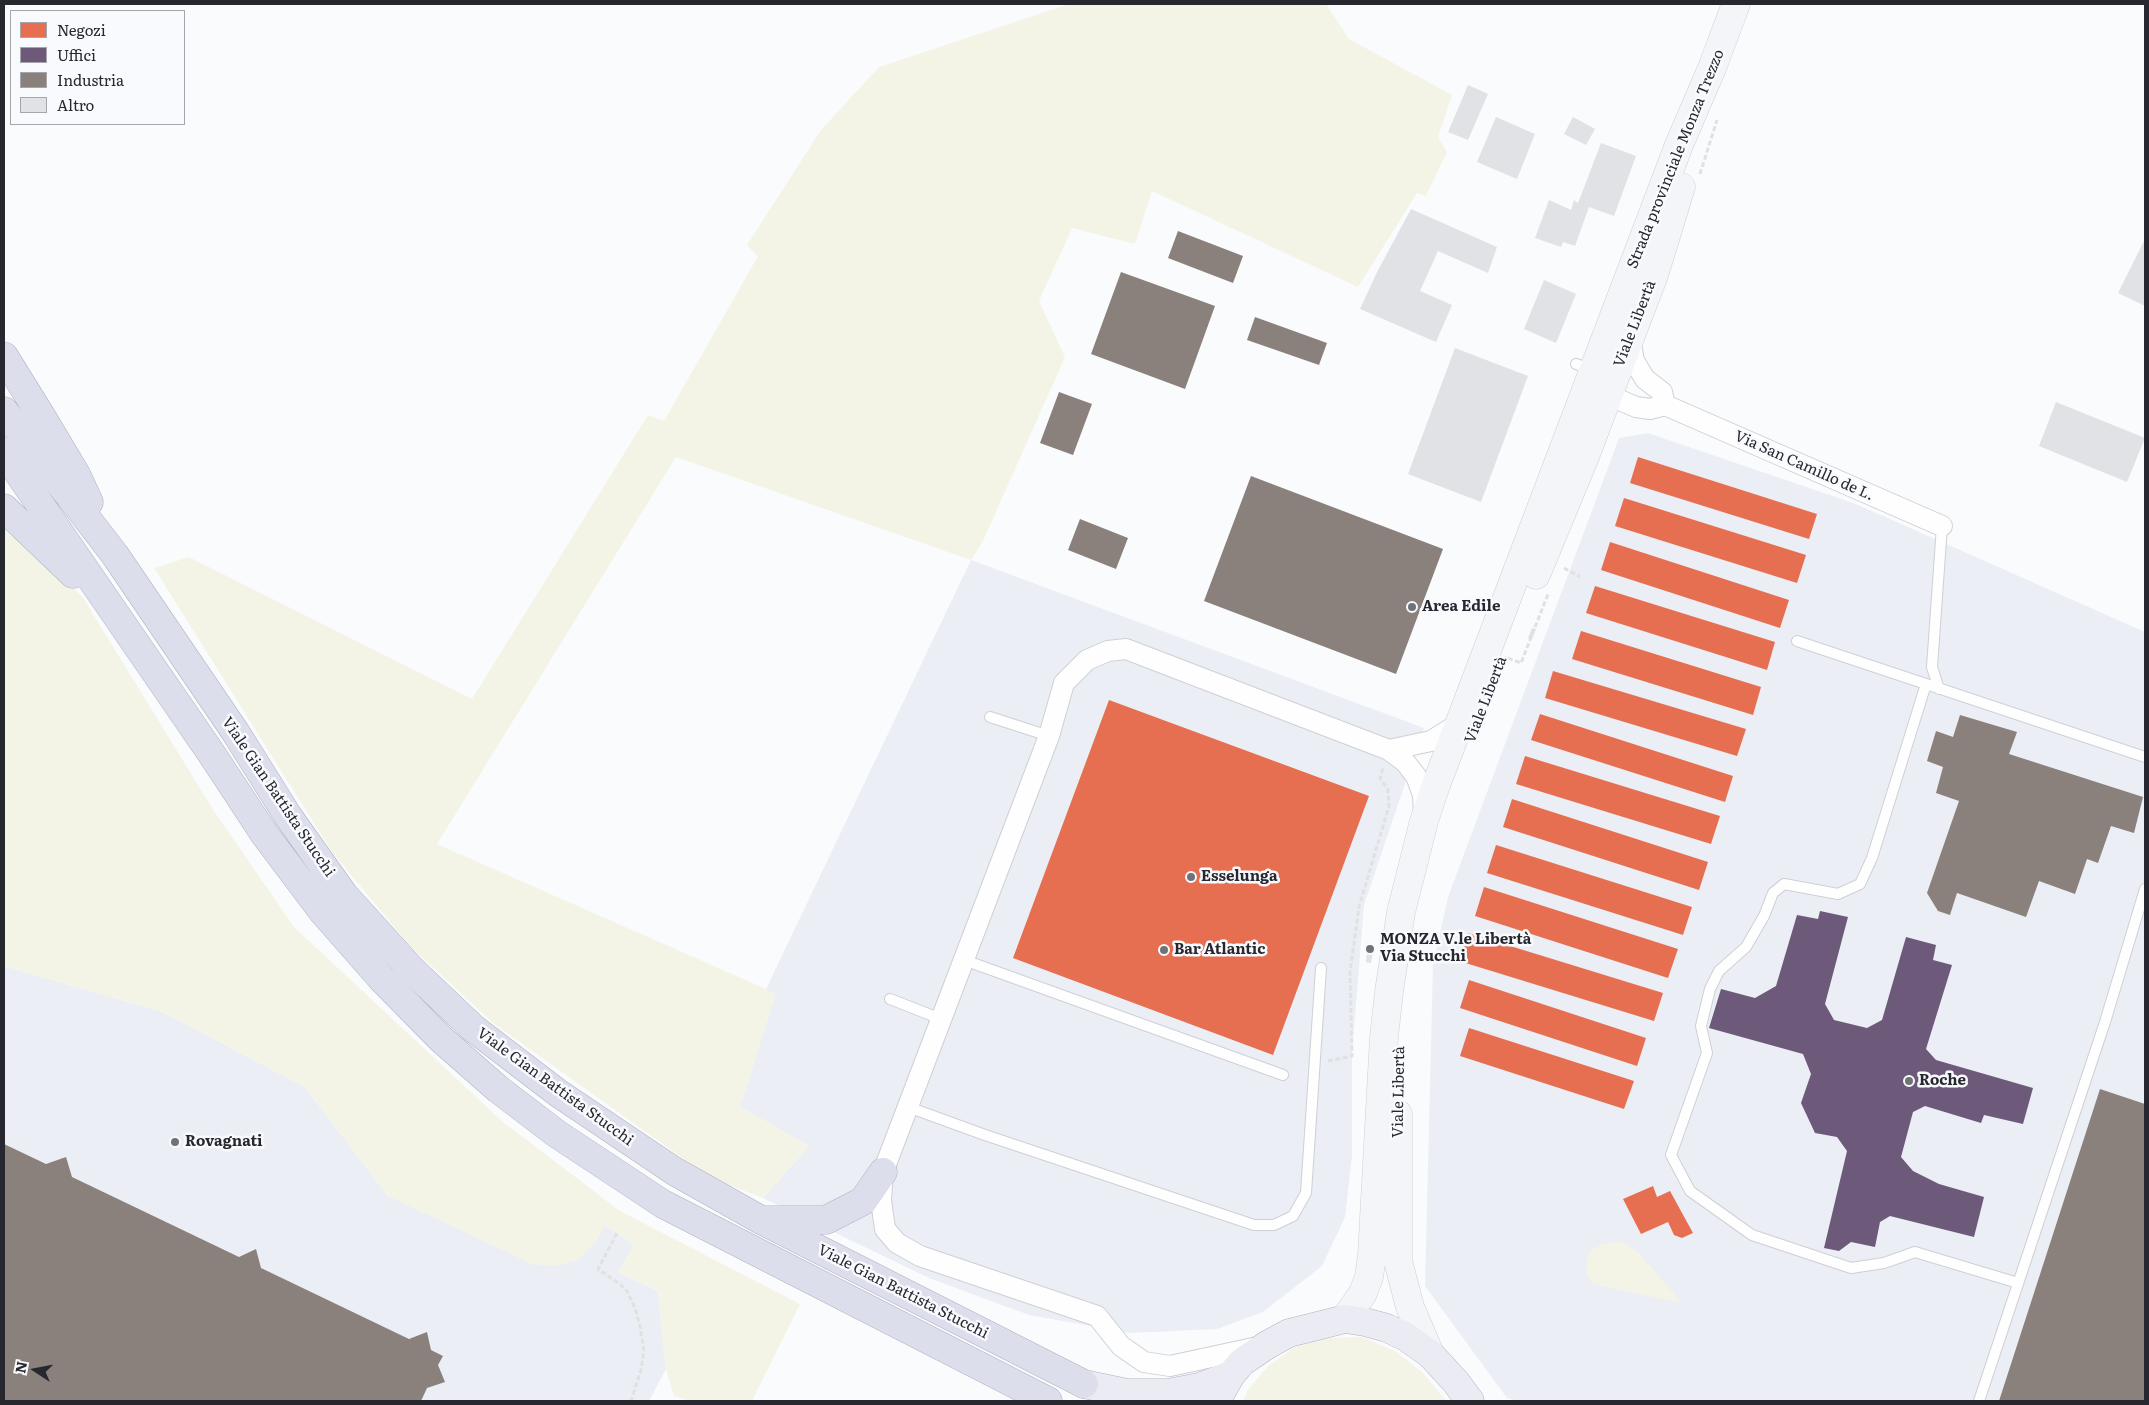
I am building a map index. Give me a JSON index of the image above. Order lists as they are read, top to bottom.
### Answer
{
  "streets": {
    "highway": ["Viale Gian Battista Stucchi"],
    "main road": ["Strada provinciale Monza Trezzo", "Viale Libertà"],
    "street": ["Via San Camillo de L."]
  },
  "crossings": [
    ["Strada provinciale Monza Trezzo", "Viale Libertà"],
    ["Viale Libertà", "Viale Gian Battista Stucchi"]
  ],
  "places": [
    "Area Edile",
    "Esselunga",
    "MONZA V.le Libertà Via Stucchi",
    "Bar Atlantic",
    "Roche",
    "Rovagnati"
  ],
  "legend": [
    "Negozi",
    "Uffici",
    "Industria",
    "Altro"
  ],
  "north": "left"
}
